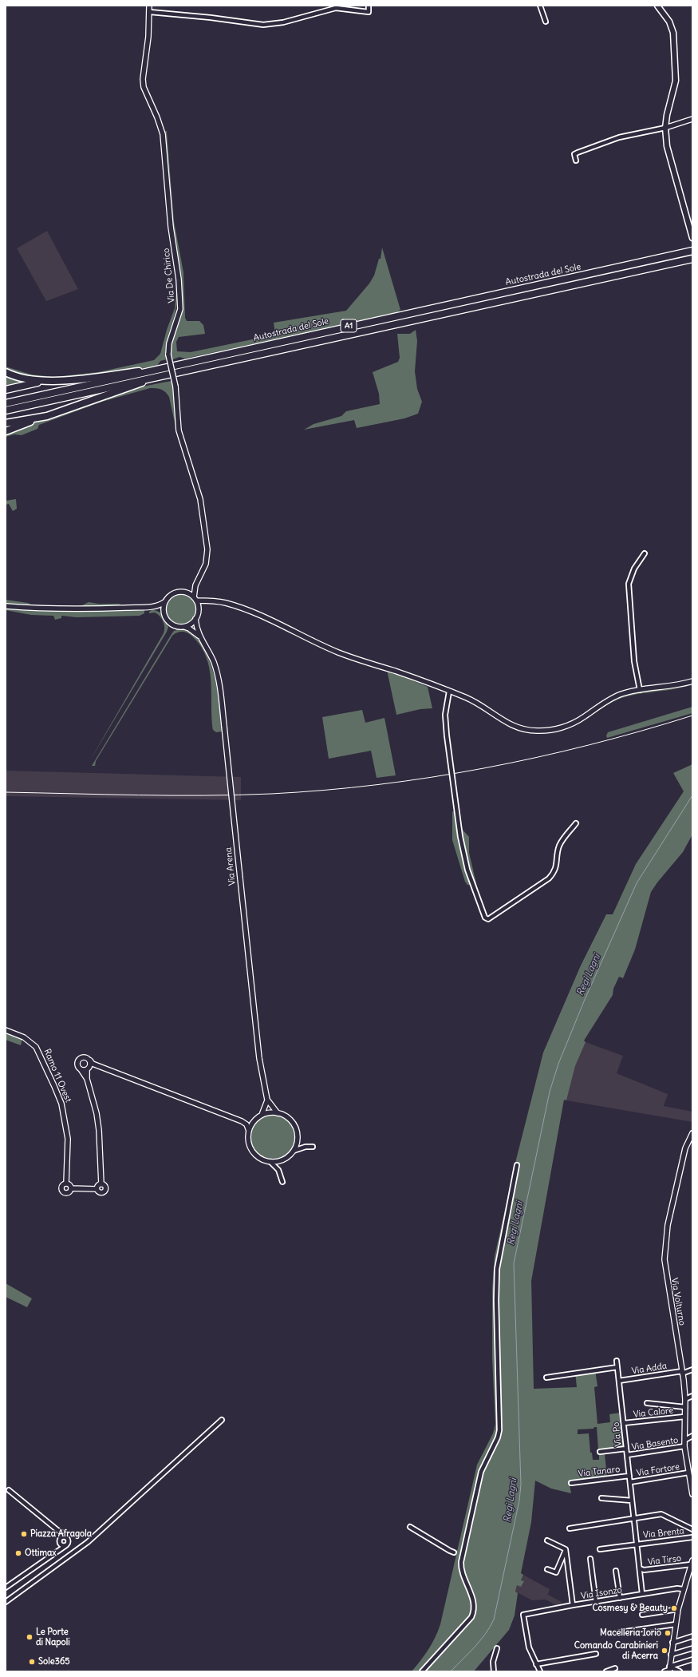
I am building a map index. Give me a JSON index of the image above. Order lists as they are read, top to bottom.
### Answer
{
  "streets": {
    "highway": ["Autostrada del Sole", "A1"],
    "street": [
      "Via De Chirico",
      "Via Arena",
      "Ramo 11 Ovest",
      "Via Volturno",
      "Via Adda",
      "Via Calore",
      "Via Po",
      "Via Basento",
      "Via Fortore",
      "Via Tanaro",
      "Via Brenta",
      "Via Tirso",
      "Via Isonzo"
    ]
  },
  "crossings": [
    ["Via De Chirico", "Via Arena"],
    ["Via Volturno", "Via Adda"],
    ["Via Volturno", "Via Calore"],
    ["Via Volturno", "Via Basento"],
    ["Via Volturno", "Via Fortore"],
    ["Via Adda", "Via Po"],
    ["Via Calore", "Via Po"],
    ["Via Po", "Via Basento"],
    ["Via Po", "Via Fortore"],
    ["Via Po", "Via Tanaro"],
    ["Via Po", "Via Brenta"],
    ["Via Po", "Via Tirso"],
    ["Via Po", "Via Isonzo"]
  ],
  "water": ["Regi Lagni"],
  "places": [
    "Piazza Afragola",
    "Ottimax",
    "Cosmesy & Beauty",
    "Macelleria Iorio",
    "Le Porte di Napoli",
    "Comando Carabinieri di Acerra",
    "Sole365"
  ]
}
